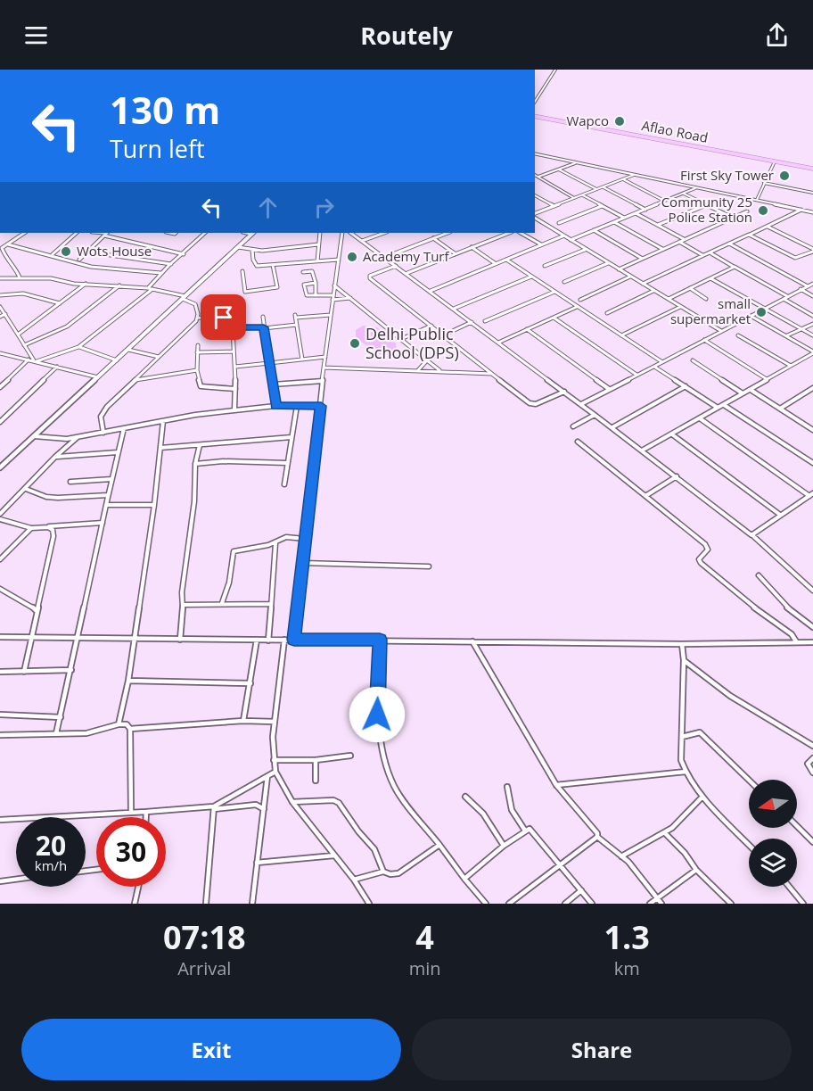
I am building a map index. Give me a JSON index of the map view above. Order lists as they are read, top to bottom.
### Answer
{
  "streets": {
    "highway": ["Aflao Road"]
  },
  "places": [
    "Wapco",
    "First Sky Tower",
    "Community 25 Police Station",
    "Wots House",
    "Academy Turf",
    "small supermarket",
    "Delhi Public School (DPS)"
  ],
  "north": "left",
  "page": {
    "header": "Routely",
    "turn": ["130 m", "Turn left"],
    "speed": "20 km/h",
    "limit": "30",
    "eta": [
      "07:18",
      "Arrival",
      "4",
      "min",
      "1.3",
      "km"
    ],
    "buttons": ["Exit", "Share"]
  }
}
